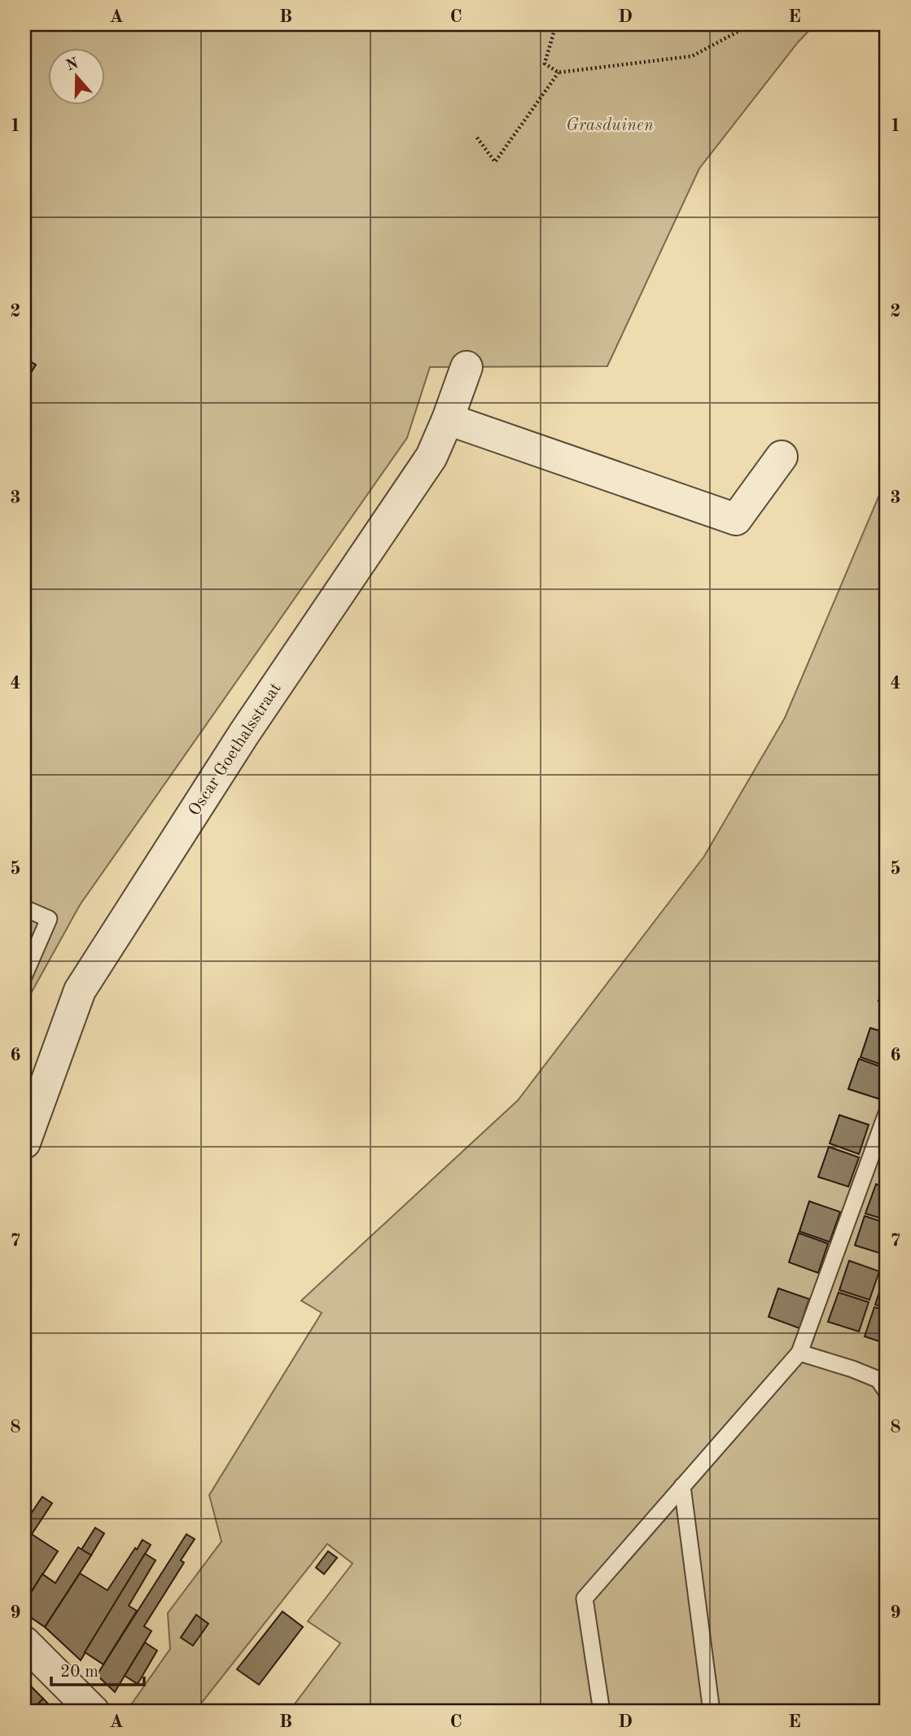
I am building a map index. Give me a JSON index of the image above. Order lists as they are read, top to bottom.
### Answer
{
  "streets": {
    "street": ["Oscar Goethalsstraat"]
  },
  "parks": ["Grasduinen"],
  "scale_bar": "20 m",
  "north": "top",
  "grid": {
    "columns": [
      "A",
      "B",
      "C",
      "D",
      "E"
    ],
    "rows": [
      "1",
      "2",
      "3",
      "4",
      "5",
      "6",
      "7",
      "8",
      "9"
    ]
  }
}
